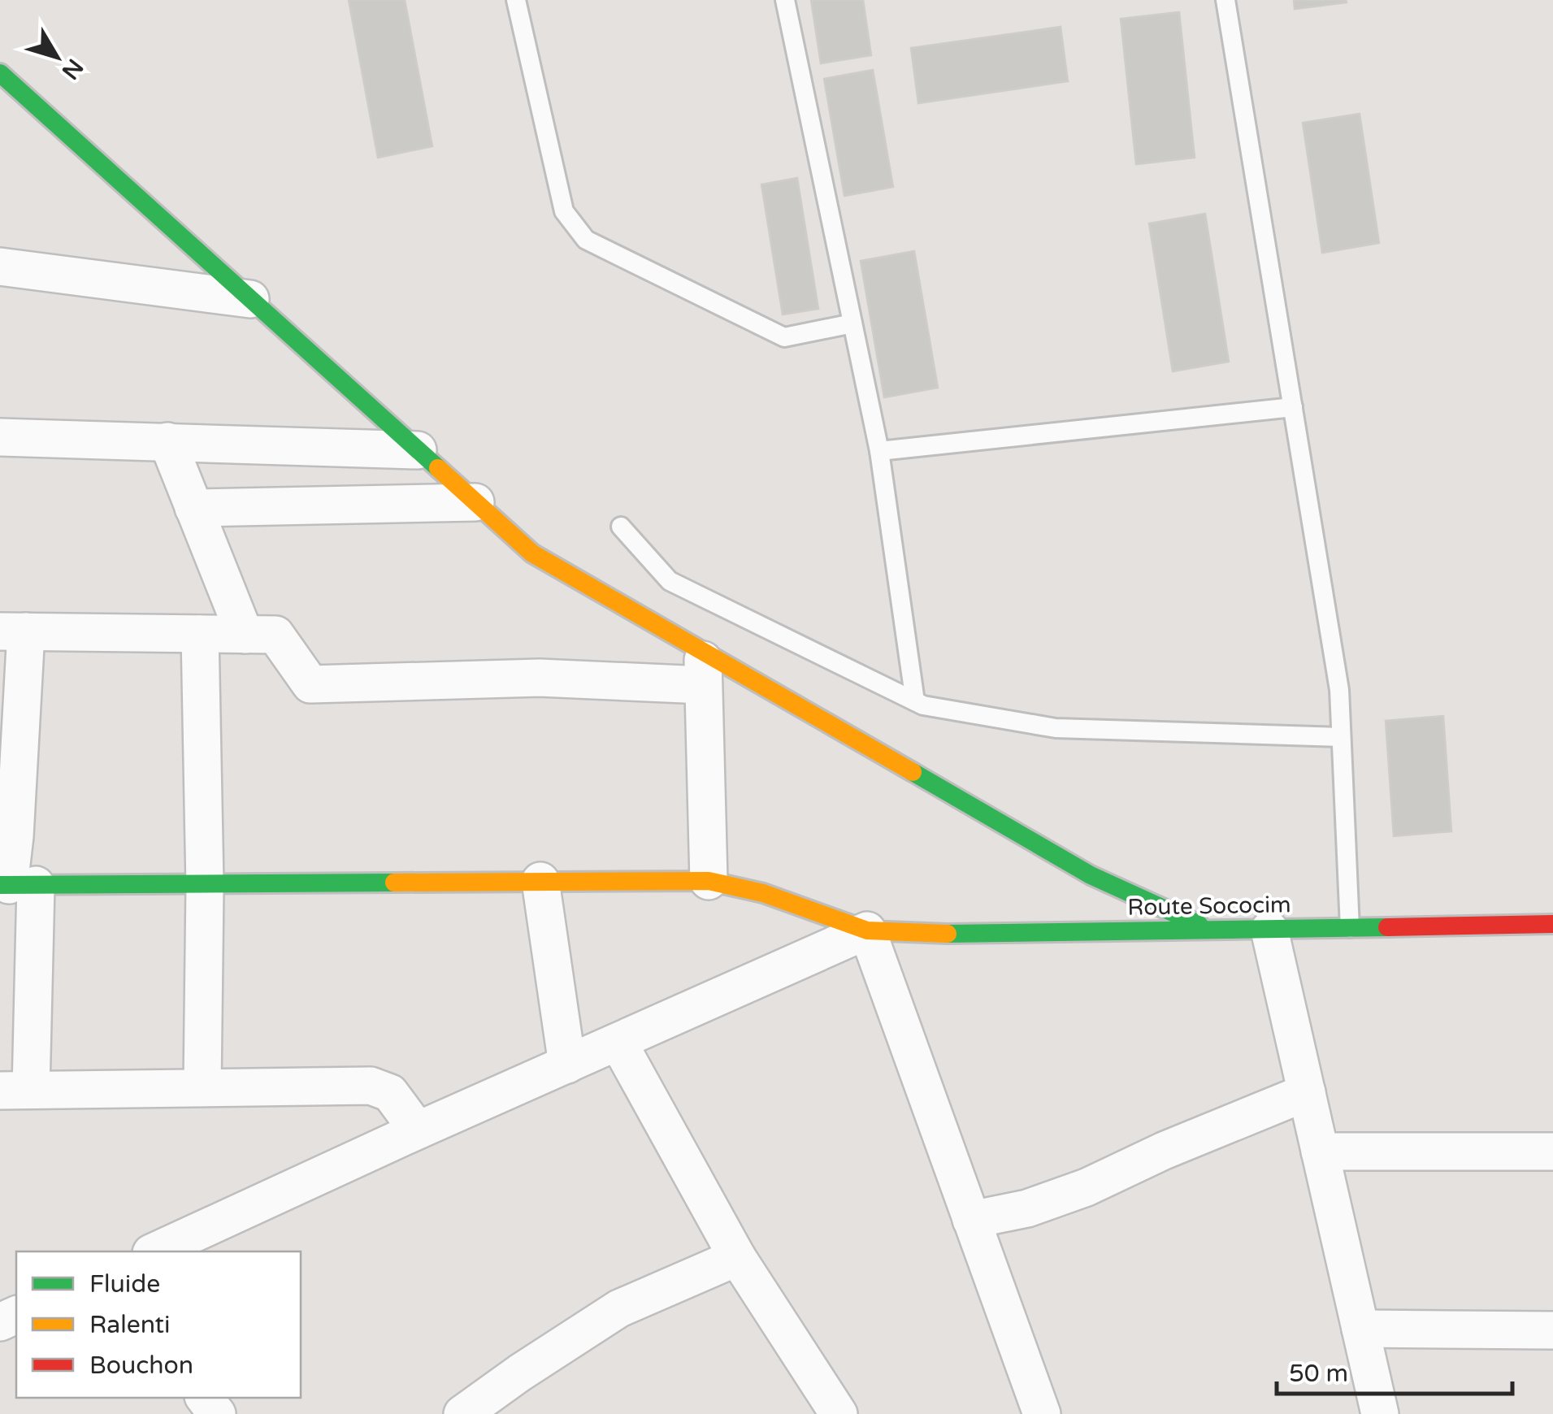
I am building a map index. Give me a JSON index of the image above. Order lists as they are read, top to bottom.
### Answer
{
  "streets": {
    "street": ["Route Sococim"]
  },
  "legend": ["Fluide", "Ralenti", "Bouchon"],
  "scale_bar": "50 m",
  "north": "bottom right"
}
